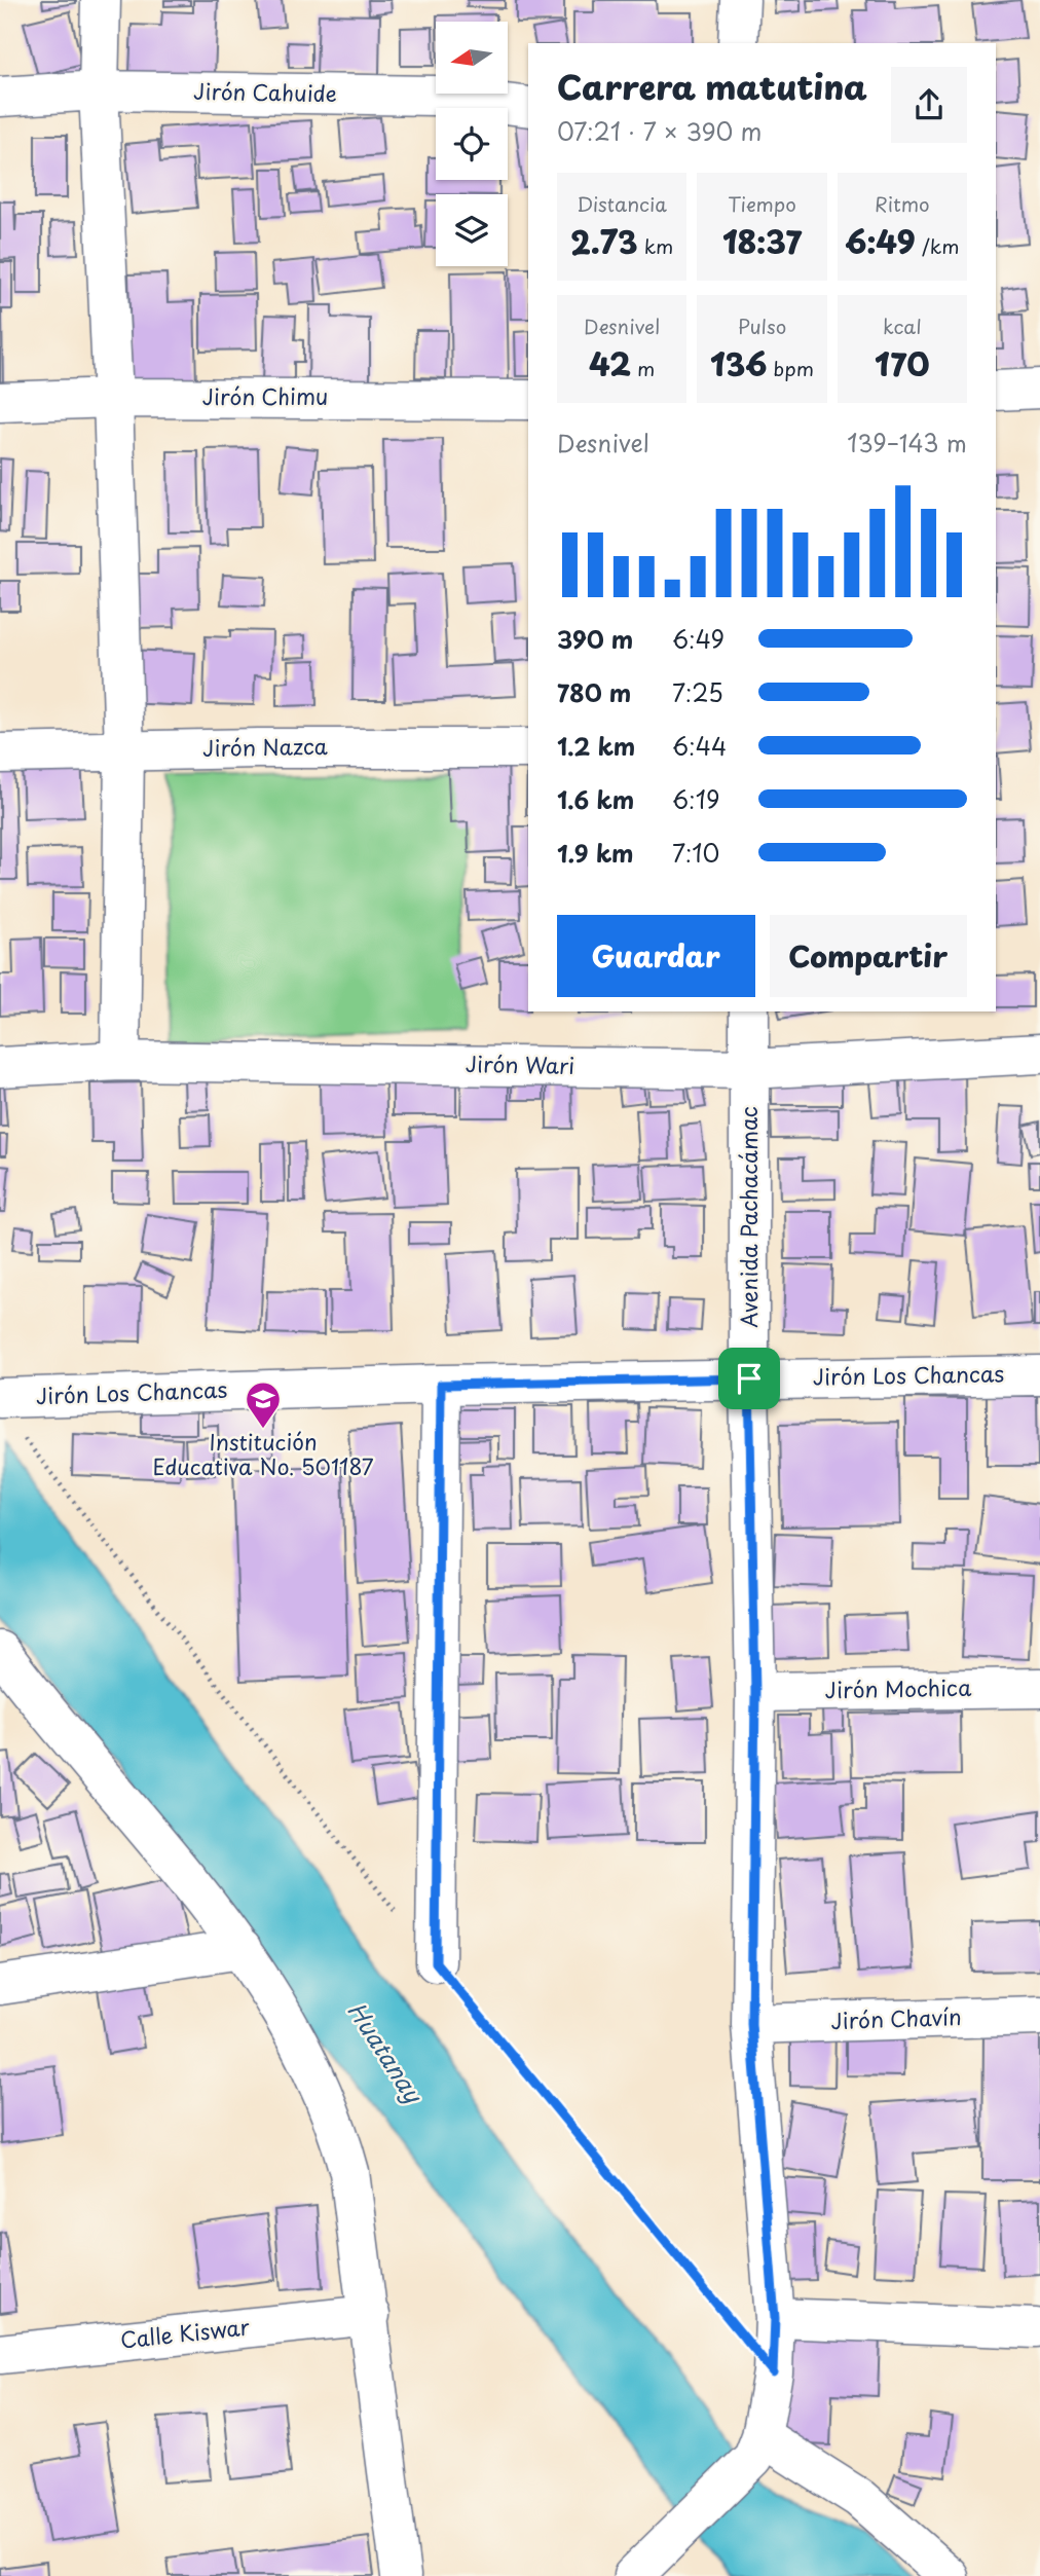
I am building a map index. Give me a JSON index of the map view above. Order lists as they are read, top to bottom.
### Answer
{
  "streets": {
    "street": [
      "Jirón Cahuide",
      "Jirón Chimu",
      "Jirón Nazca",
      "Jirón Wari",
      "Avenida Pachacámac",
      "Jirón Los Chancas",
      "Jirón Mochica",
      "Jirón Chavín",
      "Calle Kiswar"
    ]
  },
  "crossings": [
    ["Jirón Wari", "Avenida Pachacámac"],
    ["Avenida Pachacámac", "Jirón Los Chancas"],
    ["Avenida Pachacámac", "Jirón Mochica"],
    ["Avenida Pachacámac", "Jirón Chavín"]
  ],
  "water": ["Huatanay"],
  "places": {
    "school or university": ["Institución Educativa No. 501187"]
  },
  "north": "left",
  "page": {
    "heading": ["Carrera matutina", "07:21 · 7 × 390 m"],
    "stats": [
      ["Distancia", "2.73 km"],
      ["Tiempo", "18:37"],
      ["Ritmo", "6:49 /km"],
      ["Desnivel", "42 m"],
      ["Pulso", "136 bpm"],
      ["kcal", "170"]
    ],
    "chart": ["Desnivel", "139–143 m"],
    "list": [
      {
        "name": "390 m",
        "note": "6:49"
      },
      {
        "name": "780 m",
        "note": "7:25"
      },
      {
        "name": "1.2 km",
        "note": "6:44"
      },
      {
        "name": "1.6 km",
        "note": "6:19"
      },
      {
        "name": "1.9 km",
        "note": "7:10"
      }
    ],
    "buttons": ["Guardar", "Compartir"]
  }
}
